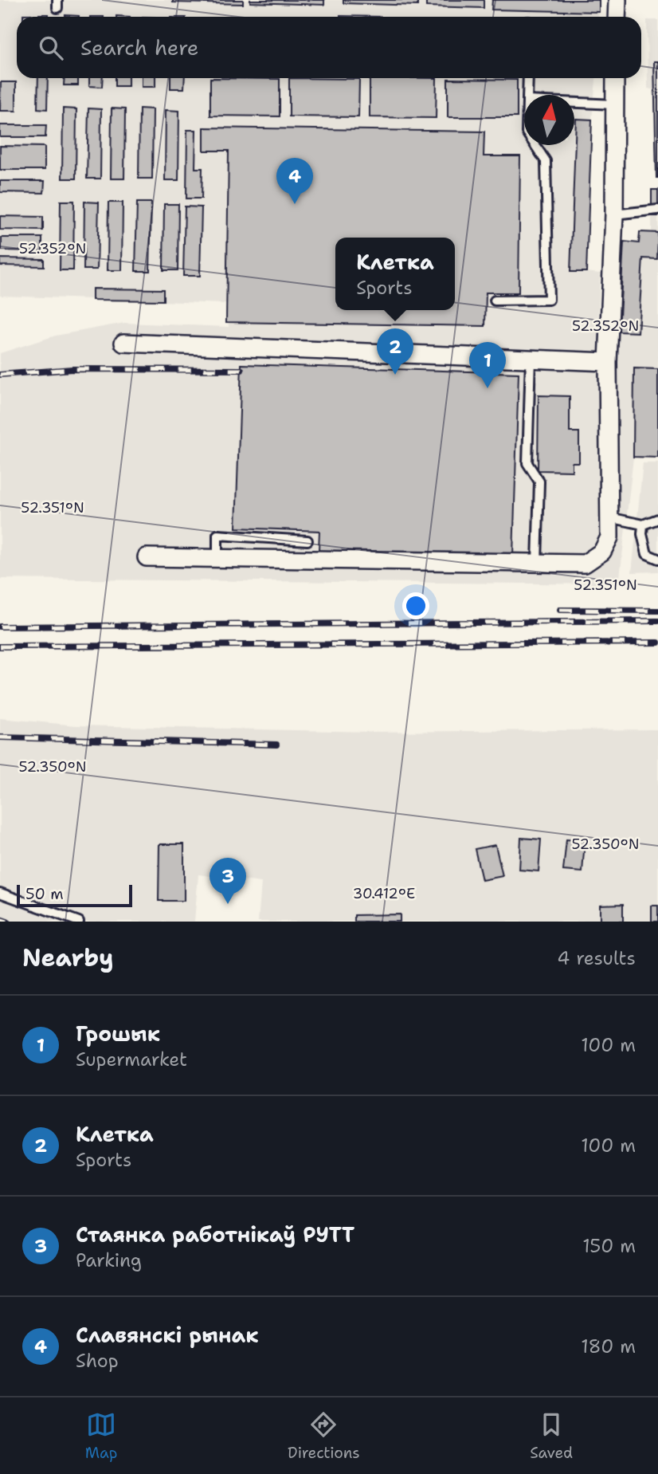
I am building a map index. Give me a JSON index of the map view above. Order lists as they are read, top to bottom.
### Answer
{
  "scale_bar": "50 m",
  "north": "top",
  "page": {
    "search": "Search here",
    "pins": [
      "4",
      "2",
      "1",
      "3"
    ],
    "popup": ["Клетка", "Sports"],
    "scale": "50 m",
    "heading": ["Nearby", "4 results"],
    "list": [
      {
        "mark": "1",
        "name": "Грошык",
        "note": "Supermarket",
        "value": "100 m"
      },
      {
        "mark": "2",
        "name": "Клетка",
        "note": "Sports",
        "value": "100 m"
      },
      {
        "mark": "3",
        "name": "Стаянка работнікаў РУТТ",
        "note": "Parking",
        "value": "150 m"
      },
      {
        "mark": "4",
        "name": "Славянскі рынак",
        "note": "Shop",
        "value": "180 m"
      }
    ],
    "nav": ["Map", "Directions", "Saved"]
  },
  "coordinates": [
    "52.352°N",
    "52.351°N",
    "52.350°N",
    "30.412°E"
  ]
}
